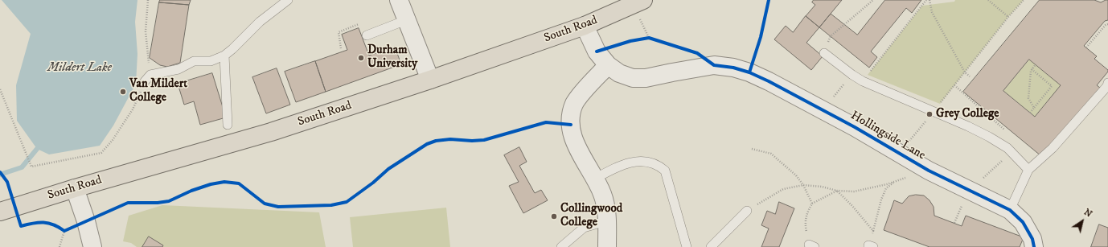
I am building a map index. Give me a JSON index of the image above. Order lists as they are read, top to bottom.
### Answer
{
  "streets": {
    "main road": ["South Road"],
    "street": ["Hollingside Lane"]
  },
  "crossings": [
    ["South Road", "Hollingside Lane"]
  ],
  "water": ["Mildert Lake"],
  "places": [
    "Durham University",
    "Van Mildert College",
    "Grey College",
    "Collingwood College"
  ],
  "north": "top right"
}
